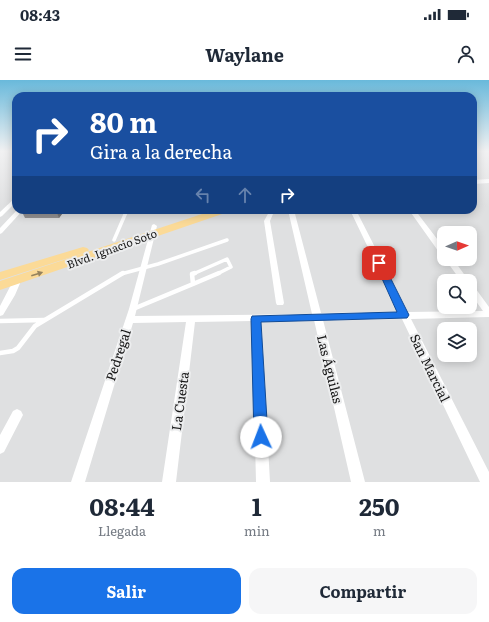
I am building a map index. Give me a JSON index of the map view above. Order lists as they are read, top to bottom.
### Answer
{
  "streets": {
    "main road": ["Blvd. Ignacio Soto"],
    "street": [
      "Pedregal",
      "San Marcial",
      "Las Águilas",
      "La Cuesta"
    ]
  },
  "crossings": [
    ["Blvd. Ignacio Soto", "Pedregal"]
  ],
  "north": "right",
  "page": {
    "status": "08:43",
    "header": "Waylane",
    "turn": ["80 m", "Gira a la derecha"],
    "eta": [
      "08:44",
      "Llegada",
      "1",
      "min",
      "250",
      "m"
    ],
    "buttons": ["Salir", "Compartir"]
  }
}
